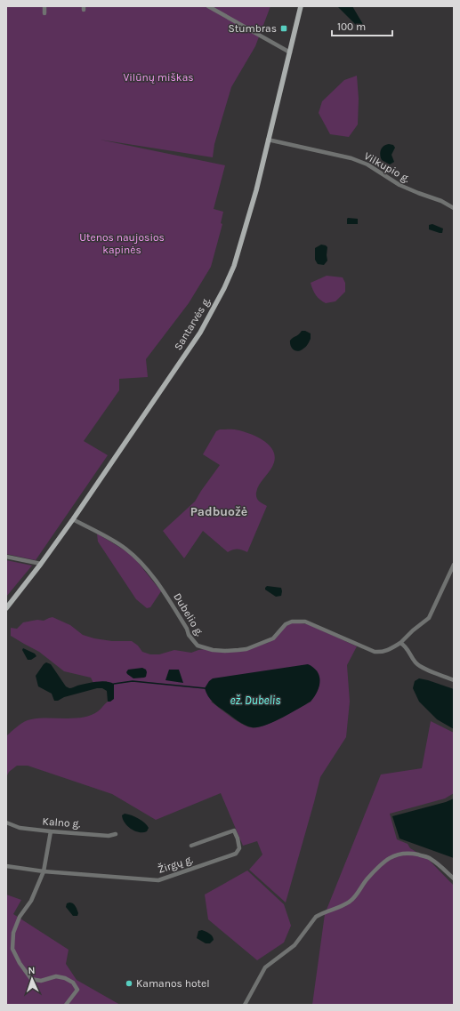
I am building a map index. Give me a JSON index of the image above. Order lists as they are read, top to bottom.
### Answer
{
  "streets": {
    "main road": ["Santarvės g."],
    "street": [
      "Vilkupio g.",
      "Dubelio g.",
      "Kalno g.",
      "Žirgų g."
    ]
  },
  "crossings": [
    ["Vilkupio g.", "Santarvės g."],
    ["Santarvės g.", "Dubelio g."]
  ],
  "districts": ["Padbuožė"],
  "water": ["ež. Dubelis"],
  "parks": ["Vilūnų miškas", "Utenos naujosios kapinės"],
  "places": {
    "transit": ["Stumbras"],
    "other": ["Kamanos hotel"]
  },
  "scale_bar": "100 m",
  "north": "top"
}
